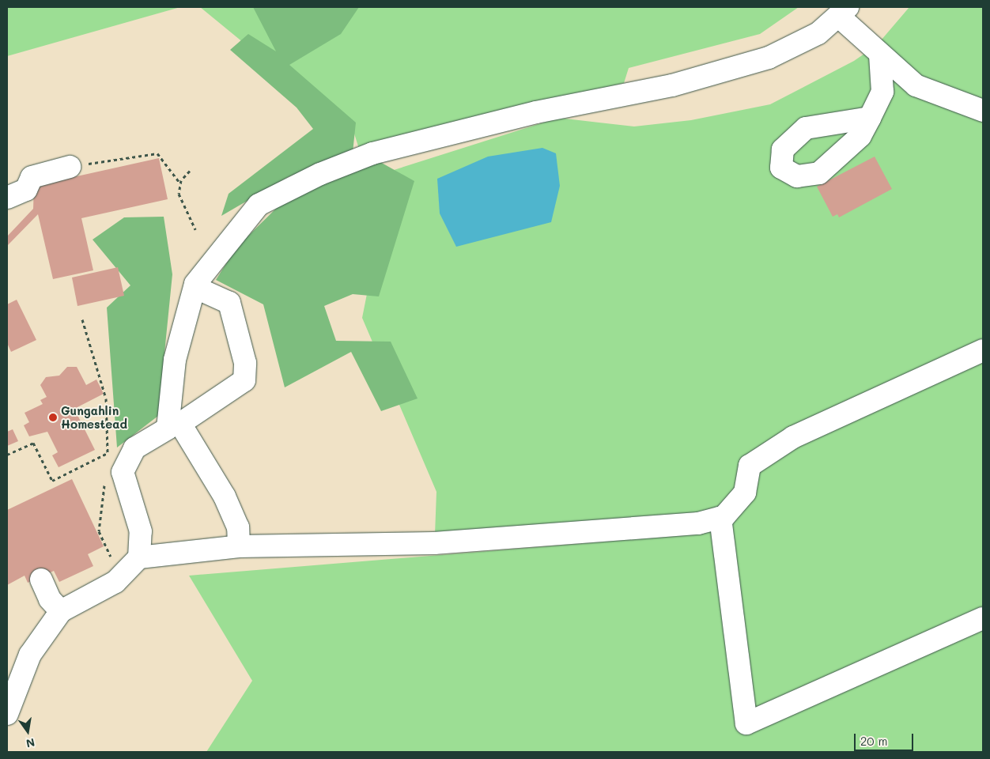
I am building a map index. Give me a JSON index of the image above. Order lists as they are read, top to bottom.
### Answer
{
  "places": ["Gungahlin Homestead"],
  "scale_bar": "20 m",
  "north": "bottom"
}
